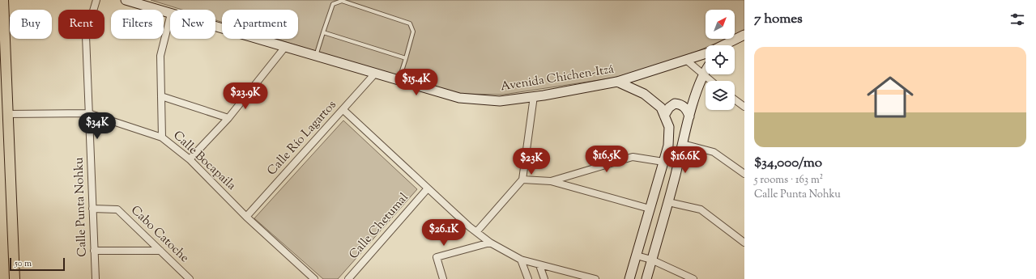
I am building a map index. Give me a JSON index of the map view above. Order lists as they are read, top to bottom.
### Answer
{
  "streets": {
    "main road": ["Avenida Chichen-Itzá"],
    "street": [
      "Calle Río Lagartos",
      "Calle Bocapaila",
      "Calle Punta Nohku",
      "Calle Chetumal",
      "Cabo Catoche"
    ]
  },
  "crossings": [
    ["Avenida Chichen-Itzá", "Calle Río Lagartos"],
    ["Calle Río Lagartos", "Calle Bocapaila"],
    ["Calle Bocapaila", "Calle Punta Nohku"],
    ["Calle Punta Nohku", "Cabo Catoche"]
  ],
  "scale_bar": "50 m",
  "north": "top right",
  "page": {
    "heading": "7 homes",
    "chip": [
      "Buy",
      "Rent",
      "Filters",
      "New",
      "Apartment"
    ],
    "list": [
      {
        "name": "$34,000/mo",
        "note": "5 rooms · 163 m² · Calle Punta Nohku"
      }
    ],
    "price": [
      "$15.4K",
      "$23.9K",
      "$34K",
      "$16.5K",
      "$16.6K",
      "$23K",
      "$26.1K"
    ],
    "scale": "50 m"
  }
}
